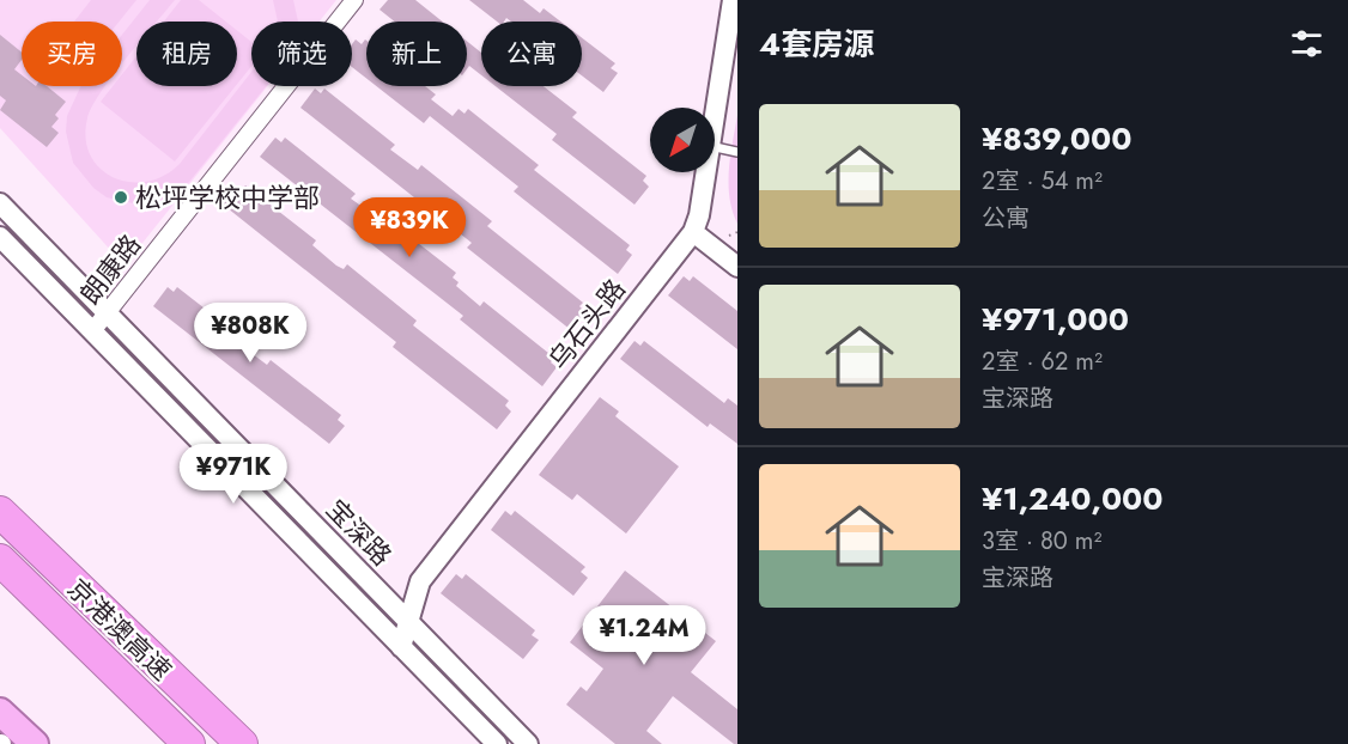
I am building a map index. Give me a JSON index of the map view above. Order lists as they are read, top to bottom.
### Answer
{
  "streets": {
    "highway": ["京港澳高速"],
    "street": ["朗康路", "乌石头路", "宝深路"]
  },
  "crossings": [
    ["朗康路", "宝深路"],
    ["乌石头路", "宝深路"]
  ],
  "places": ["松坪学校中学部"],
  "north": "bottom left",
  "page": {
    "heading": "4套房源",
    "chip": [
      "买房",
      "租房",
      "筛选",
      "新上",
      "公寓"
    ],
    "list": [
      {
        "name": "¥839,000",
        "note": "2室 · 54 m² · 公寓"
      },
      {
        "name": "¥971,000",
        "note": "2室 · 62 m² · 宝深路"
      },
      {
        "name": "¥1,240,000",
        "note": "3室 · 80 m² · 宝深路"
      }
    ],
    "price": [
      "¥839K",
      "¥808K",
      "¥971K",
      "¥1.24M"
    ]
  }
}
